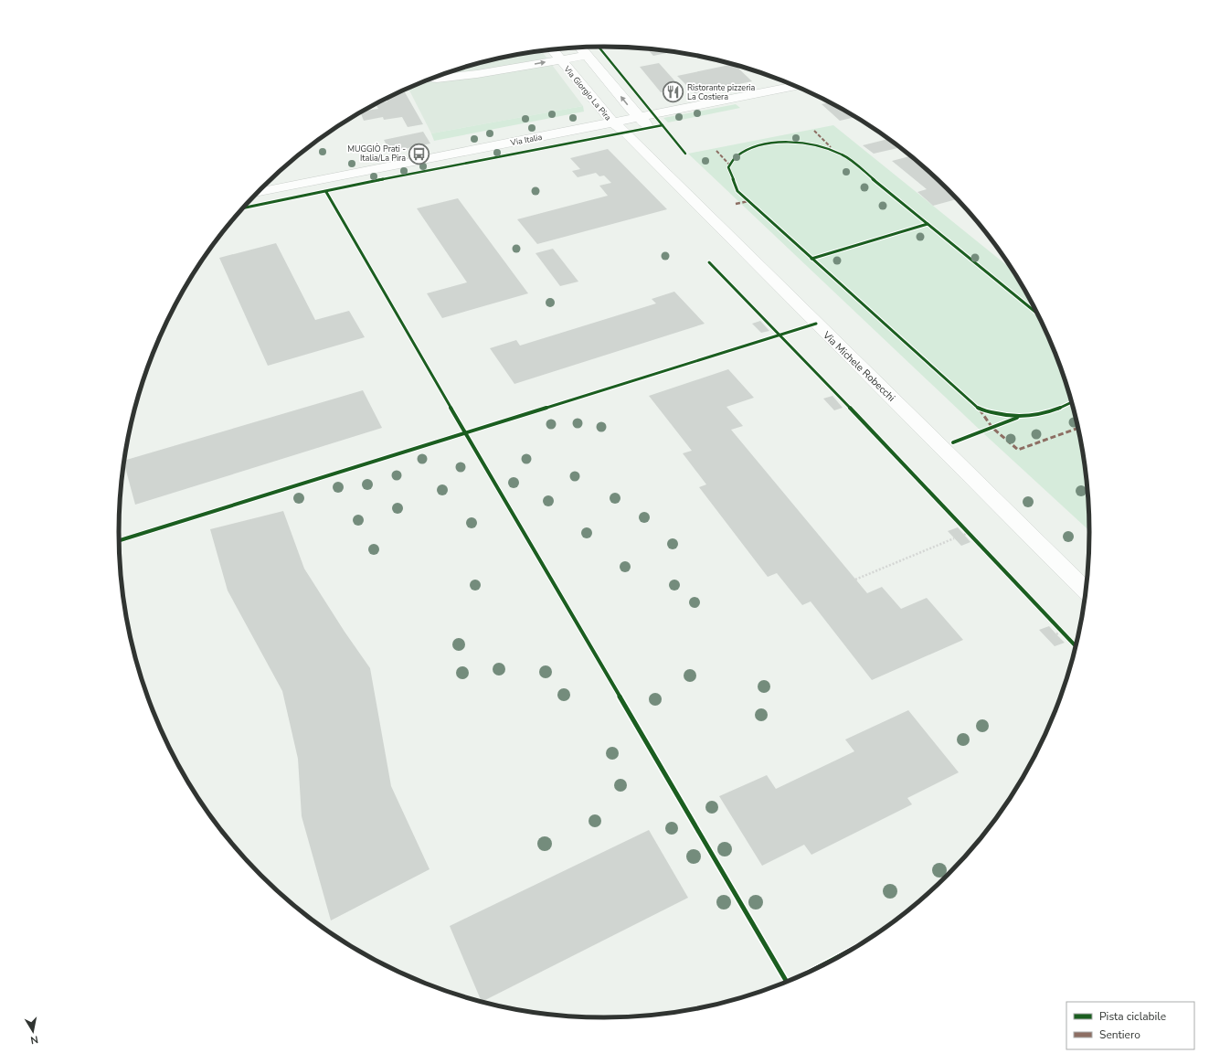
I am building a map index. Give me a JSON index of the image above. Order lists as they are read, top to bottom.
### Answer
{
  "streets": {
    "street": ["Via Giorgio La Pira", "Via Italia", "Via Michele Robecchi"]
  },
  "crossings": [
    ["Via Giorgio La Pira", "Via Italia"],
    ["Via Giorgio La Pira", "Via Michele Robecchi"],
    ["Via Italia", "Via Michele Robecchi"]
  ],
  "places": {
    "restaurant": ["Ristorante pizzeria La Costiera"],
    "bus stop": ["MUGGIÒ Prati - Italia/La Pira"]
  },
  "legend": ["Pista ciclabile", "Sentiero"],
  "north": "bottom"
}
